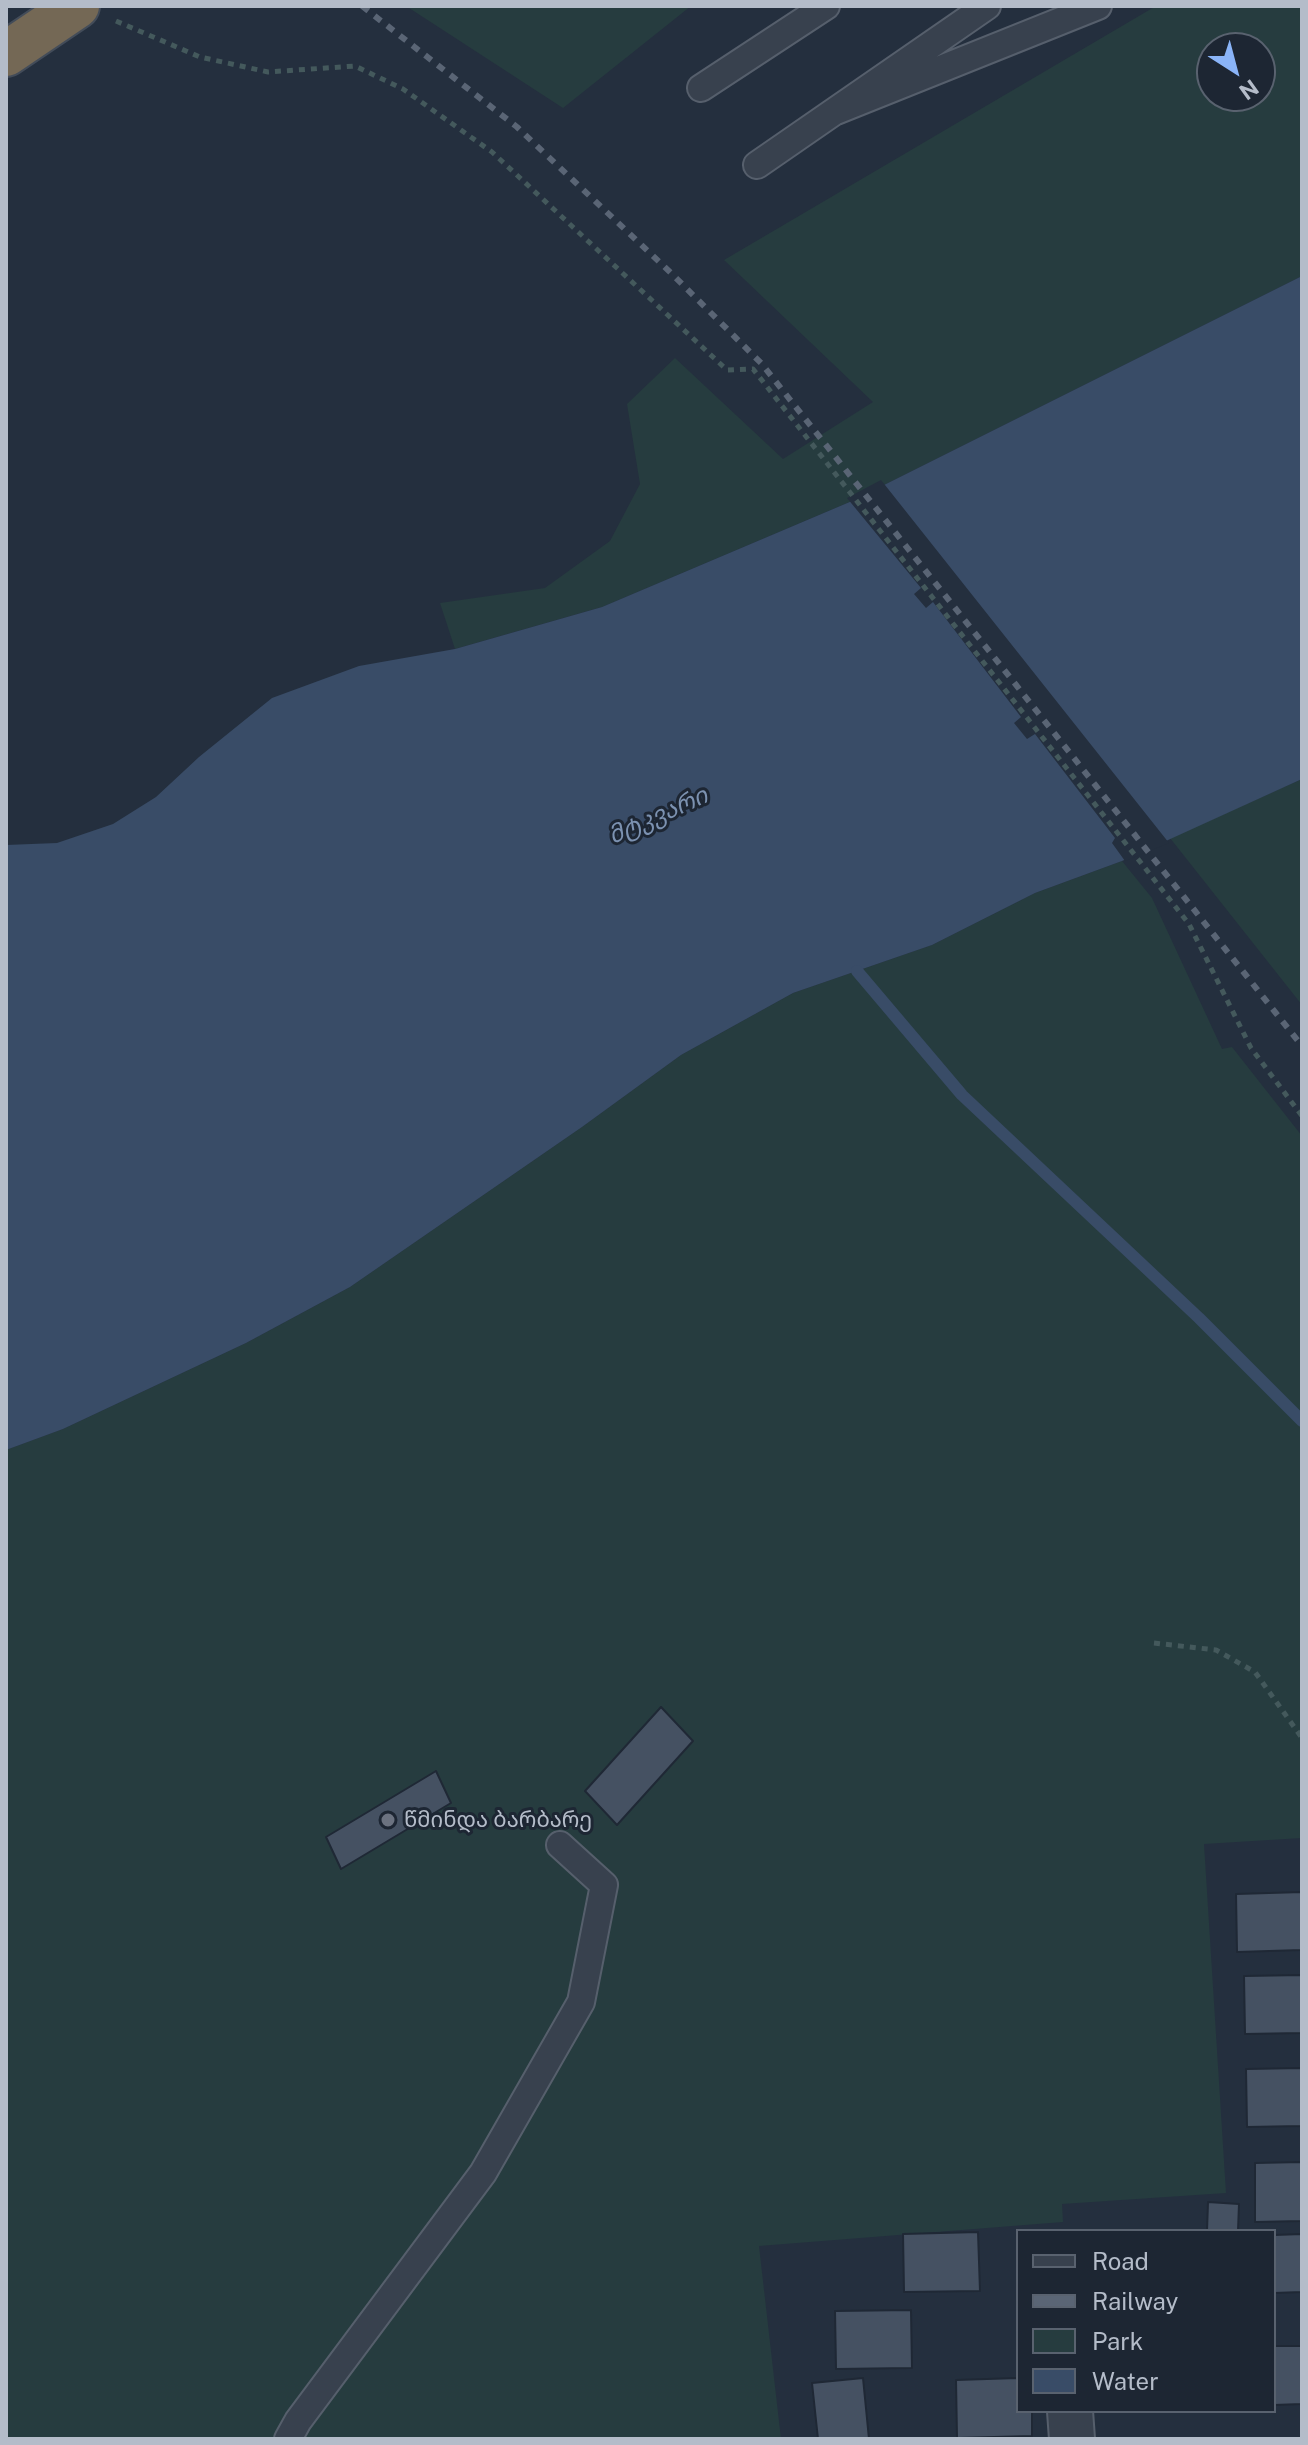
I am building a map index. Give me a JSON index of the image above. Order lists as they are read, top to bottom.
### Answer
{
  "water": ["მტკვარი"],
  "places": ["წმინდა ბარბარე"],
  "legend": [
    "Road",
    "Railway",
    "Park",
    "Water"
  ],
  "north": "bottom right"
}
